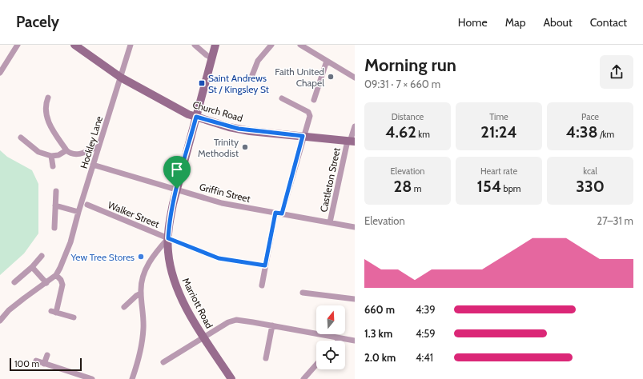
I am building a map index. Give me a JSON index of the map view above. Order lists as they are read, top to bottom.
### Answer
{
  "streets": {
    "street": [
      "Church Road",
      "Hockley Lane",
      "Castleton Street",
      "Griffin Street",
      "Walker Street",
      "Marriott Road"
    ]
  },
  "crossings": [
    ["Church Road", "Hockley Lane"],
    ["Church Road", "Castleton Street"],
    ["Church Road", "Marriott Road"],
    ["Hockley Lane", "Griffin Street"],
    ["Castleton Street", "Griffin Street"],
    ["Griffin Street", "Marriott Road"],
    ["Walker Street", "Marriott Road"]
  ],
  "places": {
    "other": ["Faith United Chapel", "Trinity Methodist", "Yew Tree Stores"],
    "transit": ["Saint Andrews St / Kingsley St"]
  },
  "scale_bar": "100 m",
  "north": "top",
  "page": {
    "header": "Pacely",
    "nav": [
      "Home",
      "Map",
      "About",
      "Contact"
    ],
    "heading": ["Morning run", "09:31 · 7 × 660 m"],
    "stats": [
      ["Distance", "4.62 km"],
      ["Time", "21:24"],
      ["Pace", "4:38 /km"],
      ["Elevation", "28 m"],
      ["Heart rate", "154 bpm"],
      ["kcal", "330"]
    ],
    "chart": ["Elevation", "27–31 m"],
    "list": [
      {
        "name": "660 m",
        "note": "4:39"
      },
      {
        "name": "1.3 km",
        "note": "4:59"
      },
      {
        "name": "2.0 km",
        "note": "4:41"
      }
    ],
    "scale": "100 m"
  }
}
